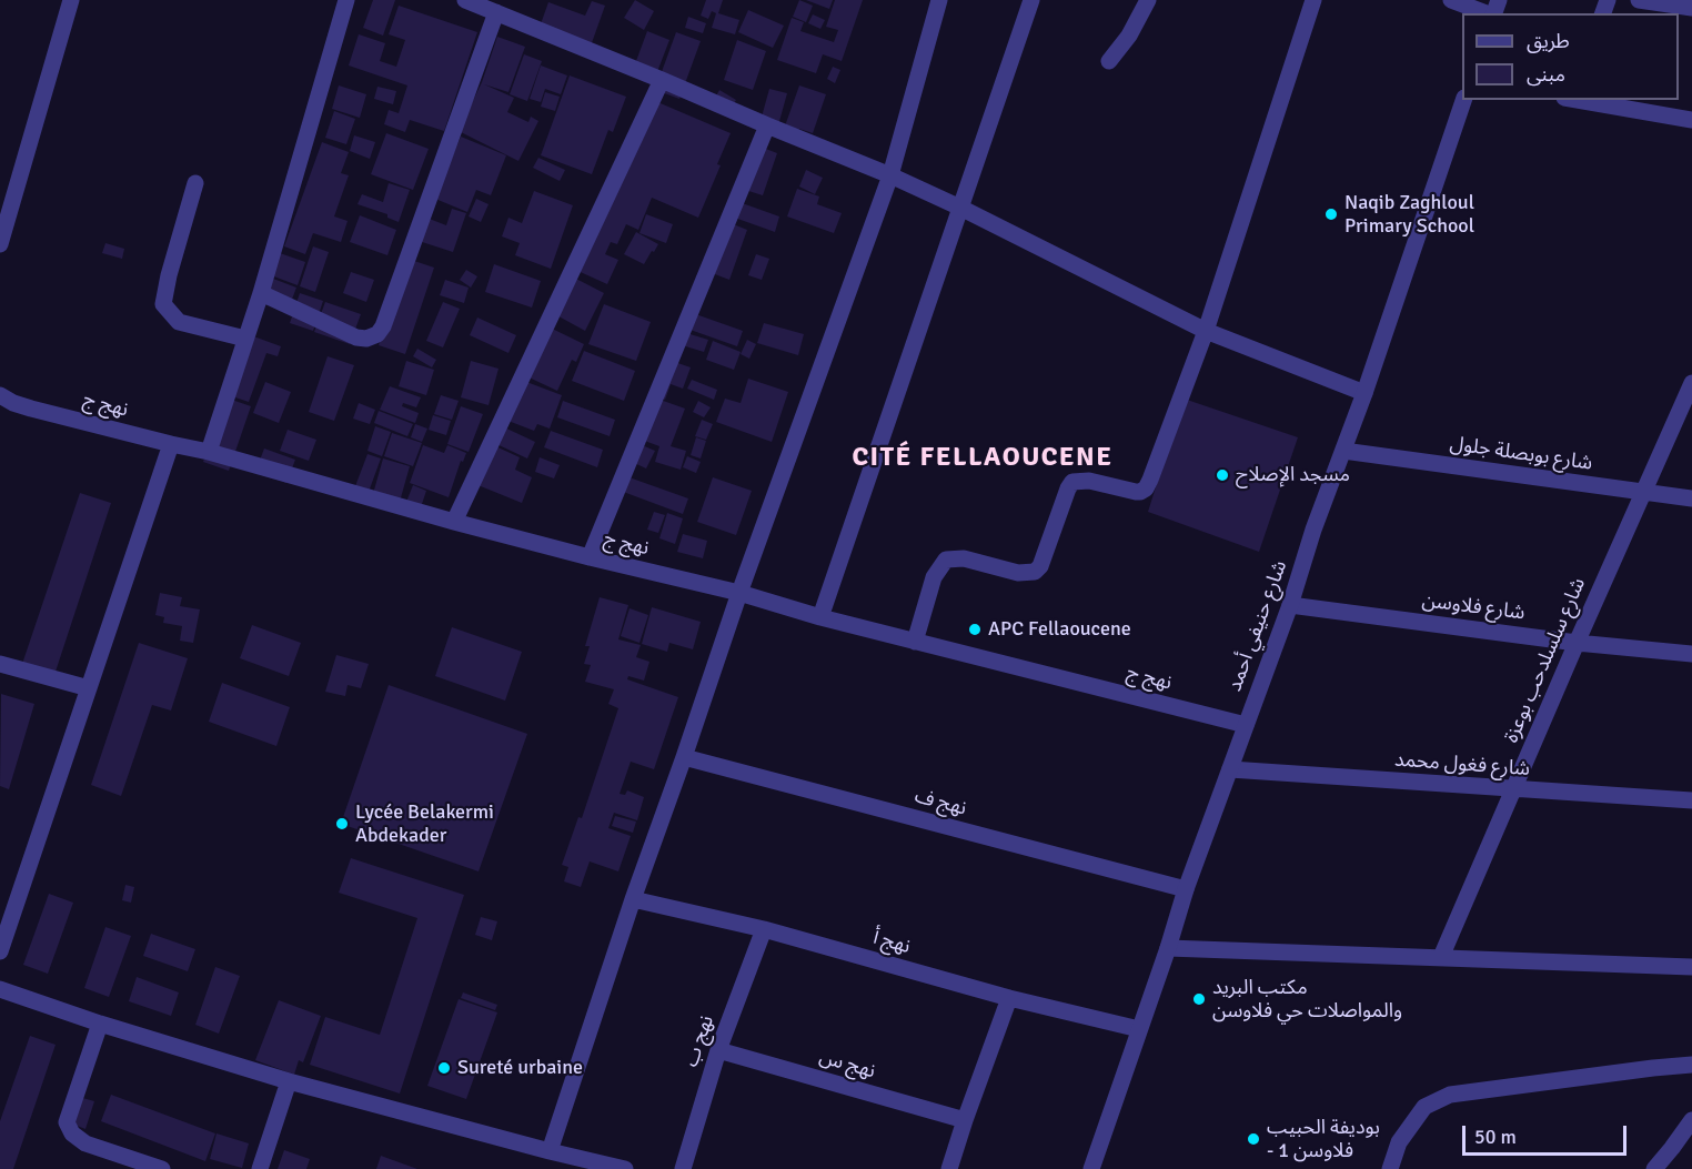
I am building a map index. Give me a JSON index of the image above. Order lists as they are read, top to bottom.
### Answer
{
  "streets": {
    "street": [
      "نهج ج",
      "شارع بوبصلة جلول",
      "شارع فلاوسن",
      "شارع حنيفي أحمد",
      "شارع سلسلدحب بوعزة",
      "شارع فغول محمد",
      "نهج ف",
      "نهج أ",
      "نهج ب",
      "نهج س"
    ]
  },
  "crossings": [
    ["نهج ج", "شارع حنيفي أحمد"],
    ["شارع بوبصلة جلول", "شارع حنيفي أحمد"],
    ["شارع بوبصلة جلول", "شارع سلسلدحب بوعزة"],
    ["شارع فلاوسن", "شارع حنيفي أحمد"],
    ["شارع فلاوسن", "شارع سلسلدحب بوعزة"],
    ["شارع حنيفي أحمد", "شارع فغول محمد"],
    ["شارع حنيفي أحمد", "نهج ف"],
    ["شارع حنيفي أحمد", "نهج أ"],
    ["شارع سلسلدحب بوعزة", "شارع فغول محمد"],
    ["نهج أ", "نهج ب"],
    ["نهج ب", "نهج س"]
  ],
  "districts": ["CITÉ FELLAOUCENE"],
  "places": [
    "Naqib Zaghloul Primary School",
    "مسجد اﻹصلاح",
    "APC Fellaoucene",
    "Lycée Belakermi Abdekader",
    "مكتب البريد والمواصلات حي فلاوسن",
    "Sureté urbaine",
    "بوديفة الحبيب - فلاوسن 1"
  ],
  "legend": ["طريق", "مبنى"],
  "scale_bar": "50 m"
}
